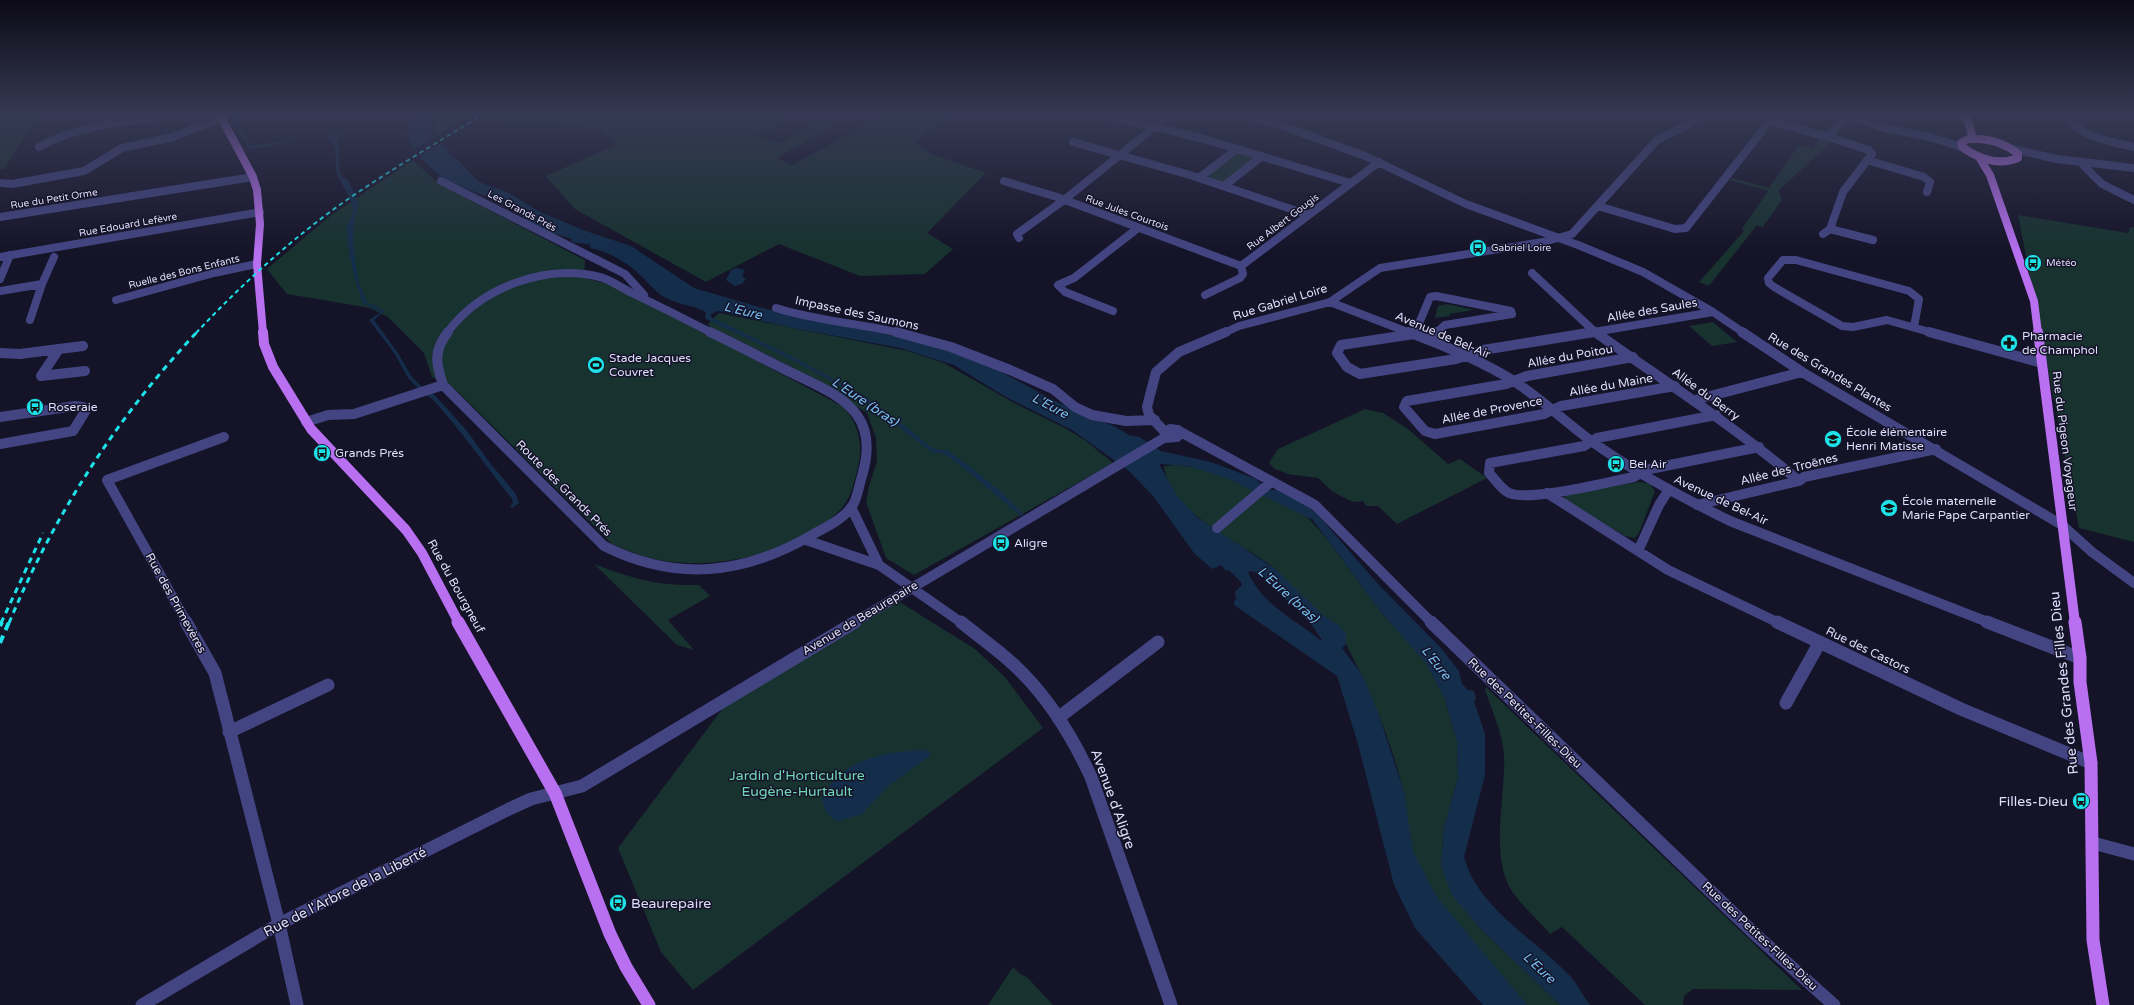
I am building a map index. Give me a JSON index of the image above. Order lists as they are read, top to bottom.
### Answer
{
  "streets": {
    "main road": ["Rue du Pigeon Voyageur", "Rue du Bourgneuf", "Rue des Grandes Filles Dieu"],
    "street": [
      "Rue du Petit Orme",
      "Les Grands Prés",
      "Rue Jules Courtois",
      "Rue Albert Gougis",
      "Rue Edouard Lefèvre",
      "Ruelle des Bons Enfants",
      "Rue Gabriel Loire",
      "Allée des Saules",
      "Impasse des Saumons",
      "Avenue de Bel-Air",
      "Allée du Poitou",
      "Rue des Grandes Plantes",
      "Allée du Maine",
      "Allée du Berry",
      "Allée de Provence",
      "Allée des Troënes",
      "Route des Grands Prés",
      "Rue des Primevères",
      "Avenue de Beaurepaire",
      "Rue des Castors",
      "Rue des Petites-Filles-Dieu",
      "Avenue d'Aligre",
      "Rue de l'Arbre de la Liberté"
    ]
  },
  "crossings": [
    ["Rue du Petit Orme", "Rue du Bourgneuf"],
    ["Les Grands Prés", "Route des Grands Prés"],
    ["Rue Jules Courtois", "Rue Albert Gougis"],
    ["Rue Albert Gougis", "Rue des Grandes Plantes"],
    ["Rue Edouard Lefèvre", "Rue du Bourgneuf"],
    ["Ruelle des Bons Enfants", "Rue du Bourgneuf"],
    ["Rue Gabriel Loire", "Impasse des Saumons"],
    ["Rue Gabriel Loire", "Avenue de Bel-Air"],
    ["Rue Gabriel Loire", "Rue des Grandes Plantes"],
    ["Rue Gabriel Loire", "Avenue de Beaurepaire"],
    ["Allée des Saules", "Avenue de Bel-Air"],
    ["Allée des Saules", "Rue des Grandes Plantes"],
    ["Allée des Saules", "Allée du Berry"],
    ["Avenue de Bel-Air", "Allée du Poitou"],
    ["Avenue de Bel-Air", "Allée du Maine"],
    ["Avenue de Bel-Air", "Allée de Provence"],
    ["Avenue de Bel-Air", "Allée des Troënes"],
    ["Avenue de Bel-Air", "Rue des Grandes Filles Dieu"],
    ["Allée du Poitou", "Allée du Berry"],
    ["Allée du Poitou", "Allée de Provence"],
    ["Rue des Grandes Plantes", "Rue du Pigeon Voyageur"],
    ["Rue des Grandes Plantes", "Allée des Troënes"],
    ["Rue des Grandes Plantes", "Rue des Grandes Filles Dieu"],
    ["Allée du Maine", "Allée du Berry"],
    ["Allée du Maine", "Allée de Provence"],
    ["Allée du Berry", "Allée des Troënes"],
    ["Rue du Pigeon Voyageur", "Rue des Grandes Filles Dieu"],
    ["Route des Grands Prés", "Avenue d'Aligre"],
    ["Rue du Bourgneuf", "Avenue de Beaurepaire"],
    ["Rue du Bourgneuf", "Rue de l'Arbre de la Liberté"],
    ["Rue des Primevères", "Rue de l'Arbre de la Liberté"],
    ["Avenue de Beaurepaire", "Rue des Petites-Filles-Dieu"],
    ["Avenue de Beaurepaire", "Avenue d'Aligre"],
    ["Avenue de Beaurepaire", "Rue de l'Arbre de la Liberté"],
    ["Rue des Castors", "Rue des Grandes Filles Dieu"]
  ],
  "water": ["L'Eure", "L'Eure (bras)"],
  "parks": ["Jardin d'Horticulture Eugène-Hurtault"],
  "places": {
    "bus stop": [
      "Gabriel Loire",
      "Météo",
      "Roseraie",
      "Grands Prés",
      "Bel Air",
      "Aligre",
      "Filles-Dieu",
      "Beaurepaire"
    ],
    "pharmacy": ["Pharmacie de Champhol"],
    "sports": ["Stade Jacques Couvret"],
    "school or university": ["École élémentaire Henri Matisse", "École maternelle Marie Pape Carpantier"]
  }
}
